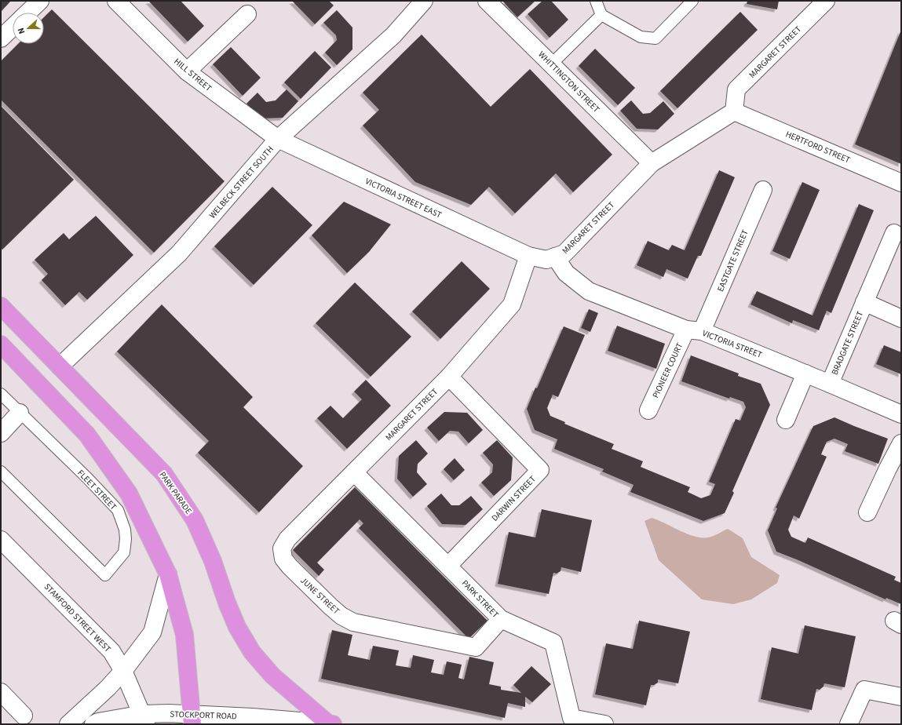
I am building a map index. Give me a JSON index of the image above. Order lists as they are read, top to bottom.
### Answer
{
  "streets": {
    "highway": ["PARK PARADE"],
    "street": [
      "MARGARET STREET",
      "HILL STREET",
      "WHITTINGTON STREET",
      "HERTFORD STREET",
      "WELBECK STREET SOUTH",
      "VICTORIA STREET EAST",
      "EASTGATE STREET",
      "BRADGATE STREET",
      "VICTORIA STREET",
      "PIONEER COURT",
      "DARWIN STREET",
      "JUNE STREET",
      "PARK STREET",
      "STAMFORD STREET WEST",
      "STOCKPORT ROAD"
    ],
    "lane": ["FLEET STREET"]
  },
  "crossings": [
    ["MARGARET STREET", "WHITTINGTON STREET"],
    ["MARGARET STREET", "HERTFORD STREET"],
    ["MARGARET STREET", "VICTORIA STREET EAST"],
    ["MARGARET STREET", "VICTORIA STREET"],
    ["MARGARET STREET", "DARWIN STREET"],
    ["MARGARET STREET", "JUNE STREET"],
    ["MARGARET STREET", "PARK STREET"],
    ["HILL STREET", "WELBECK STREET SOUTH"],
    ["HILL STREET", "VICTORIA STREET EAST"],
    ["WELBECK STREET SOUTH", "VICTORIA STREET EAST"],
    ["WELBECK STREET SOUTH", "PARK PARADE"],
    ["EASTGATE STREET", "VICTORIA STREET"],
    ["EASTGATE STREET", "PIONEER COURT"],
    ["BRADGATE STREET", "VICTORIA STREET"],
    ["VICTORIA STREET", "PIONEER COURT"],
    ["PARK PARADE", "STOCKPORT ROAD"],
    ["DARWIN STREET", "PARK STREET"],
    ["JUNE STREET", "PARK STREET"],
    ["STAMFORD STREET WEST", "STOCKPORT ROAD"]
  ],
  "north": "left"
}
